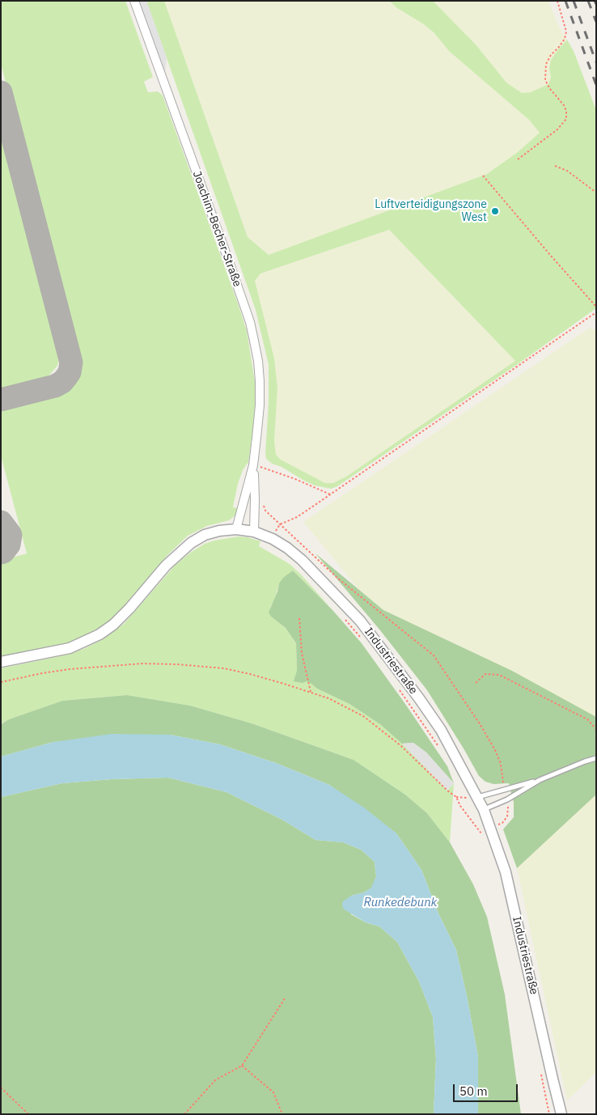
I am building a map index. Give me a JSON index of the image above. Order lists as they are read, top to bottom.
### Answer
{
  "streets": {
    "street": ["Joachim-Becher-Straße", "Industriestraße"]
  },
  "crossings": [
    ["Joachim-Becher-Straße", "Industriestraße"]
  ],
  "water": ["Runkedebunk"],
  "places": ["Luftverteidigungszone West"],
  "scale_bar": "50 m"
}
